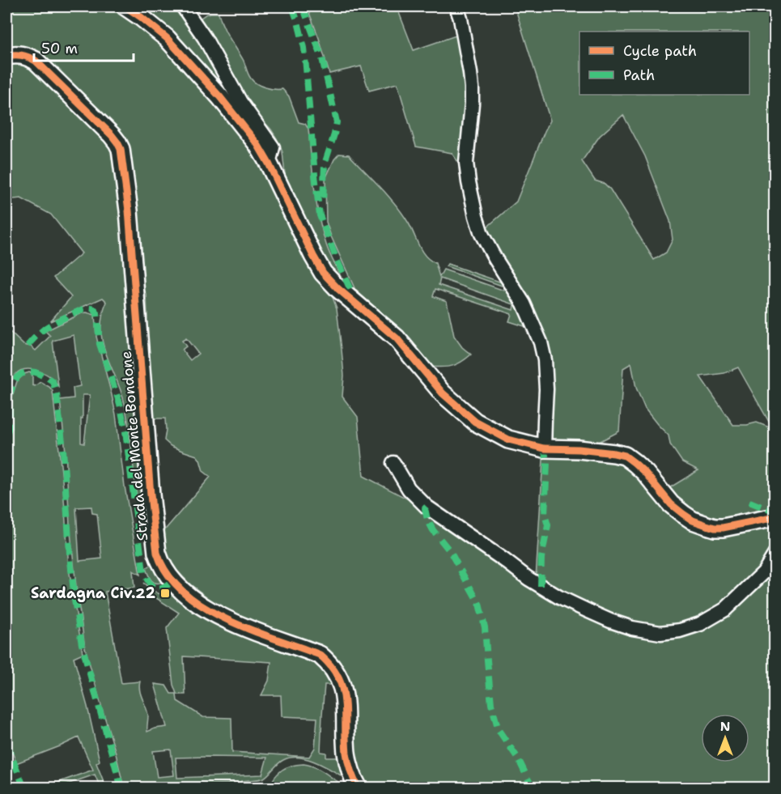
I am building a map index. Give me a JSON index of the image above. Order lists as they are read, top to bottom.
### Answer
{
  "streets": {
    "street": ["Strada del Monte Bondone"]
  },
  "places": {
    "transit": ["Sardagna Civ.22"]
  },
  "legend": ["Cycle path", "Path"],
  "scale_bar": "50 m",
  "north": "top"
}
